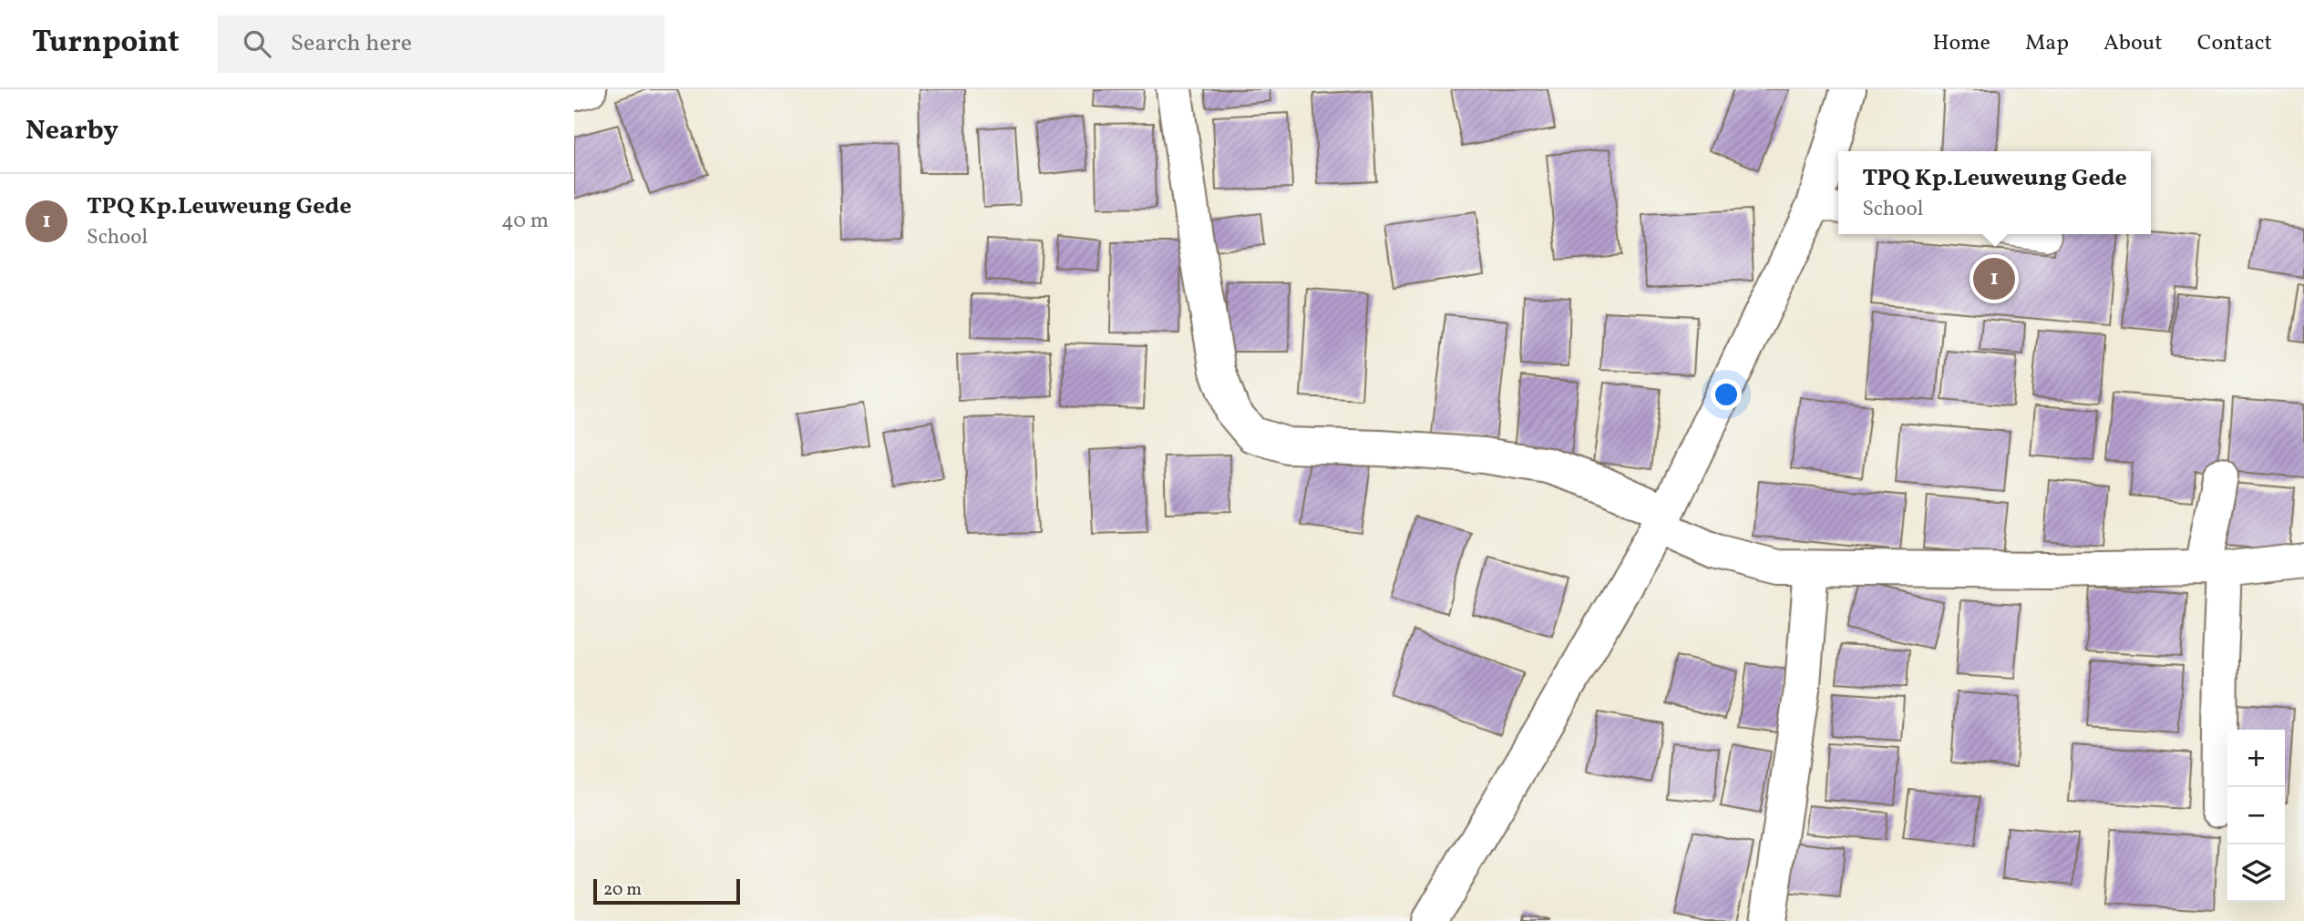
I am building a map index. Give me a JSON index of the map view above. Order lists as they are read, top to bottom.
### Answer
{
  "scale_bar": "20 m",
  "page": {
    "header": "Turnpoint",
    "search": "Search here",
    "nav": [
      "Home",
      "Map",
      "About",
      "Contact"
    ],
    "heading": "Nearby",
    "popup": ["TPQ Kp.Leuweung Gede", "School"],
    "list": [
      {
        "mark": "1",
        "name": "TPQ Kp.Leuweung Gede",
        "note": "School",
        "value": "40 m"
      }
    ],
    "pins": "1",
    "map_buttons": ["+", "−"],
    "scale": "20 m"
  }
}
